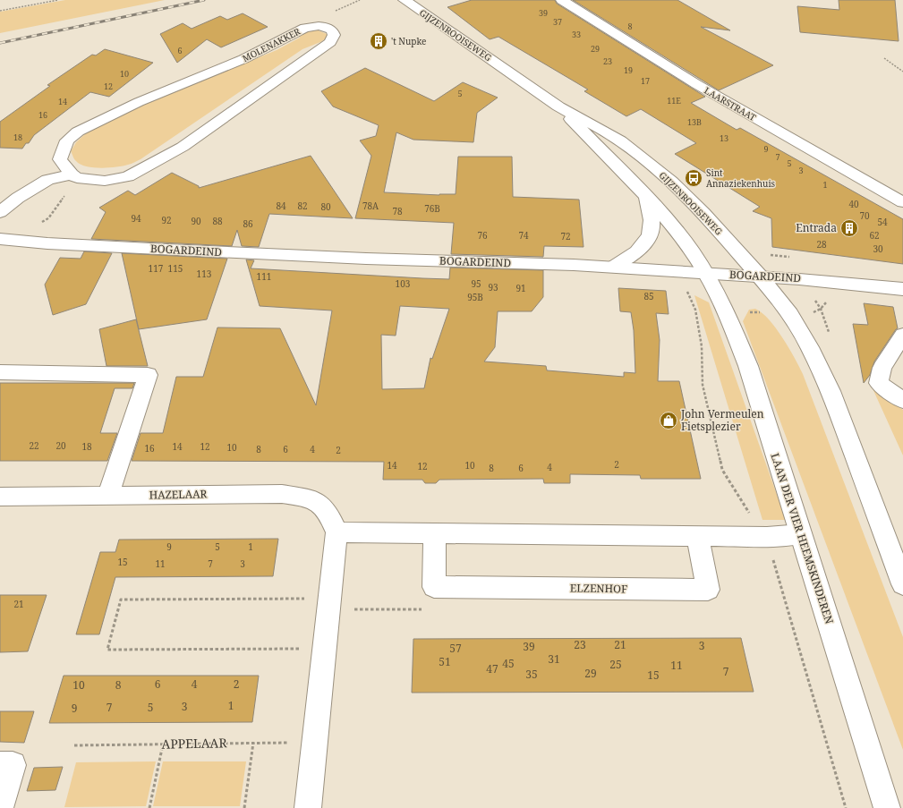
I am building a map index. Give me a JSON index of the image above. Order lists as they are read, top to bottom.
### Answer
{
  "streets": {
    "street": [
      "GIJZENROOISEWEG",
      "MOLENAKKER",
      "LAARSTRAAT",
      "BOGARDEIND",
      "HAZELAAR",
      "LAAN DER VIER HEEMSKINDEREN",
      "ELZENHOF"
    ],
    "path": ["APPELAAR"]
  },
  "crossings": [
    ["GIJZENROOISEWEG", "BOGARDEIND"],
    ["GIJZENROOISEWEG", "LAAN DER VIER HEEMSKINDEREN"],
    ["BOGARDEIND", "LAAN DER VIER HEEMSKINDEREN"]
  ],
  "places": {
    "building": ["'t Nupke", "Entrada"],
    "bus stop": ["Sint Annaziekenhuis"],
    "shop": ["John Vermeulen Fietsplezier"]
  },
  "house_numbers": [
    "39",
    "37",
    "8",
    "33",
    "29",
    "6",
    "23",
    "19",
    "10",
    "17",
    "12",
    "5",
    "11E",
    "14",
    "16",
    "13B",
    "18",
    "13",
    "9",
    "7",
    "5",
    "3",
    "1",
    "40",
    "84",
    "82",
    "78A",
    "80",
    "76B",
    "78",
    "70",
    "94",
    "92",
    "90",
    "88",
    "54",
    "86",
    "76",
    "74",
    "62",
    "72",
    "28",
    "30",
    "117",
    "115",
    "113",
    "111",
    "103",
    "95",
    "93",
    "91",
    "85",
    "95B",
    "22",
    "20",
    "18",
    "14",
    "12",
    "10",
    "16",
    "8",
    "6",
    "4",
    "2",
    "2",
    "14",
    "10",
    "12",
    "4",
    "8",
    "6",
    "9",
    "5",
    "1",
    "15",
    "11",
    "7",
    "3",
    "21",
    "23",
    "21",
    "3",
    "39",
    "57",
    "31",
    "51",
    "45",
    "25",
    "11",
    "47",
    "7",
    "29",
    "35",
    "15",
    "6",
    "4",
    "2",
    "10",
    "8",
    "1",
    "3",
    "7",
    "5",
    "9"
  ]
}
